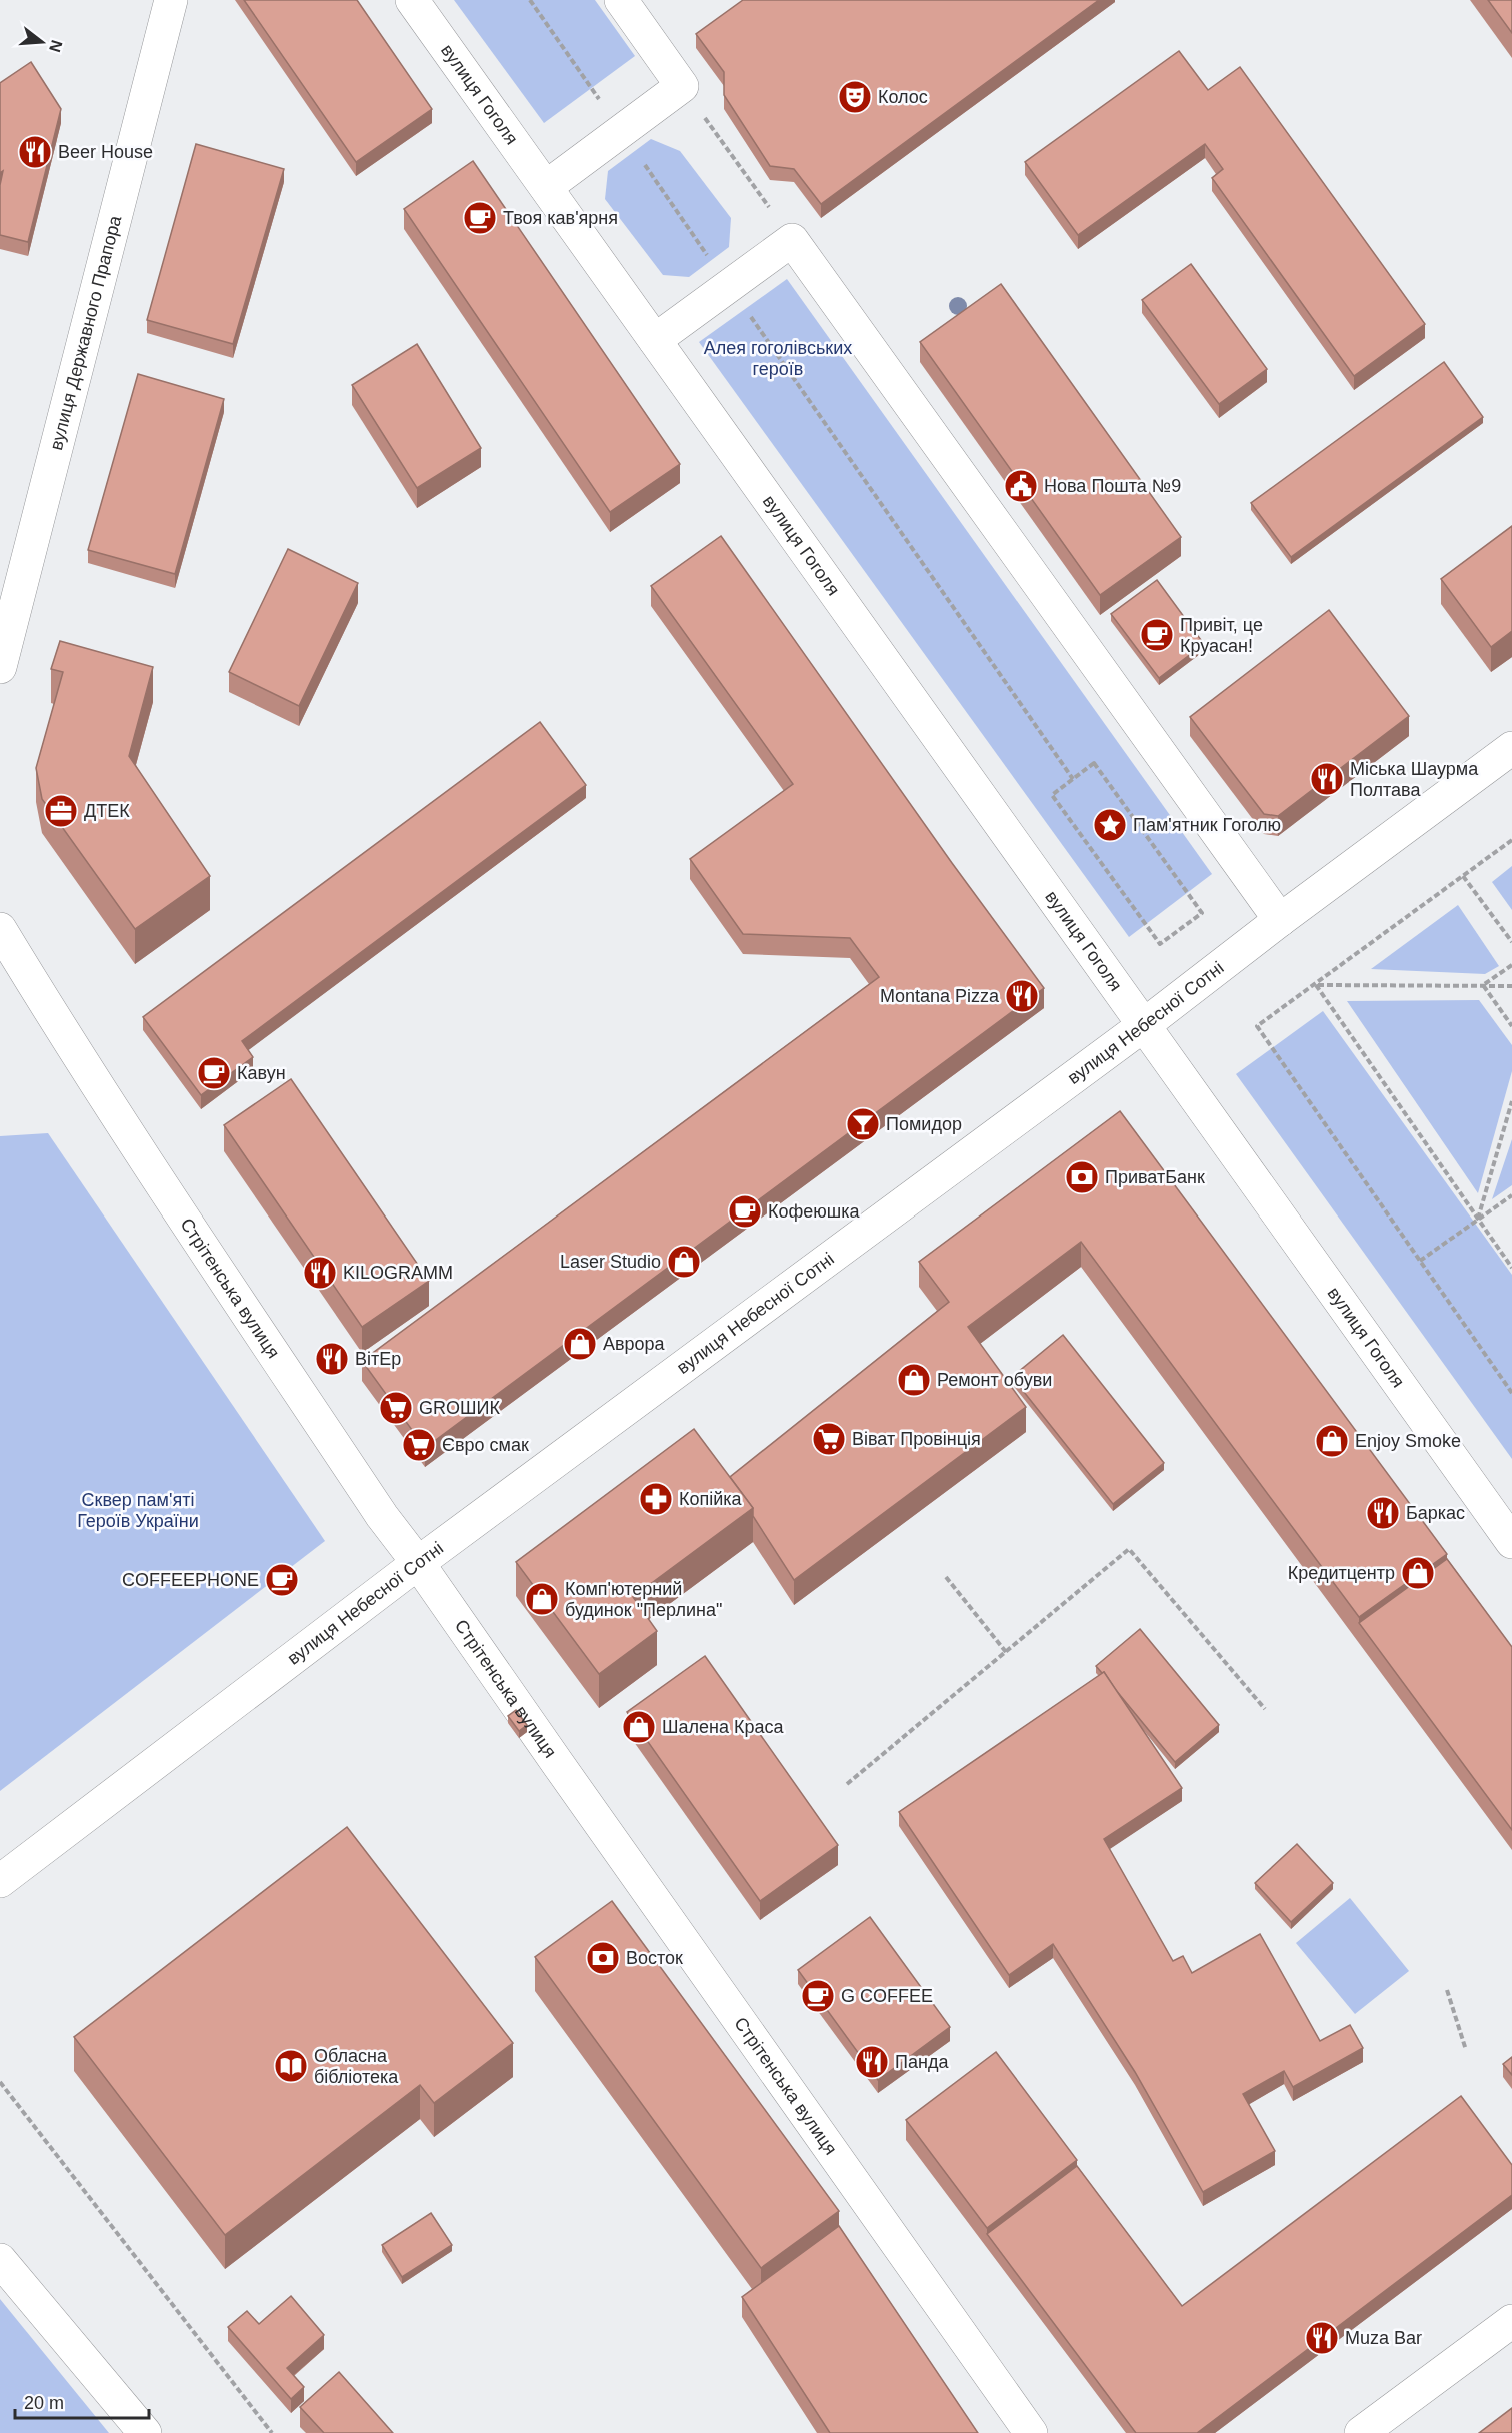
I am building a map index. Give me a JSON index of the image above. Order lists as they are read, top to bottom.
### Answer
{
  "streets": {
    "street": [
      "вулиця Гоголя",
      "вулиця Державного Прапора",
      "вулиця Небесної Сотні",
      "Стрітенська вулиця"
    ]
  },
  "crossings": [
    ["вулиця Гоголя", "вулиця Небесної Сотні"],
    ["вулиця Небесної Сотні", "Стрітенська вулиця"]
  ],
  "parks": ["Алея гоголівських героїв", "Сквер пам'яті Героїв України"],
  "places": {
    "theatre": ["Колос"],
    "restaurant": [
      "Beer House",
      "Міська Шаурма Полтава",
      "Montana Pizza",
      "KILOGRAMM",
      "ВітЕр",
      "Баркас",
      "Панда",
      "Muza Bar"
    ],
    "cafe": [
      "Твоя кав'ярня",
      "Привіт, це Круасан!",
      "Кавун",
      "Кофеюшка",
      "COFFEEPHONE",
      "G COFFEE"
    ],
    "public building": ["Нова Пошта №9"],
    "office": ["ДТЕК"],
    "place": ["Пам'ятник Гоголю"],
    "bar": ["Помидор"],
    "bank": ["ПриватБанк", "Восток"],
    "shop": [
      "Laser Studio",
      "Аврора",
      "Ремонт обуви",
      "Enjoy Smoke",
      "Кредитцентр",
      "Комп'ютерний будинок \"Перлина\"",
      "Шалена Краса"
    ],
    "supermarket": ["GROШИК", "Віват Провінція", "Євро смак"],
    "pharmacy": ["Копійка"],
    "library": ["Обласна бібліотека"]
  },
  "scale_bar": "20 m",
  "north": "right"
}
